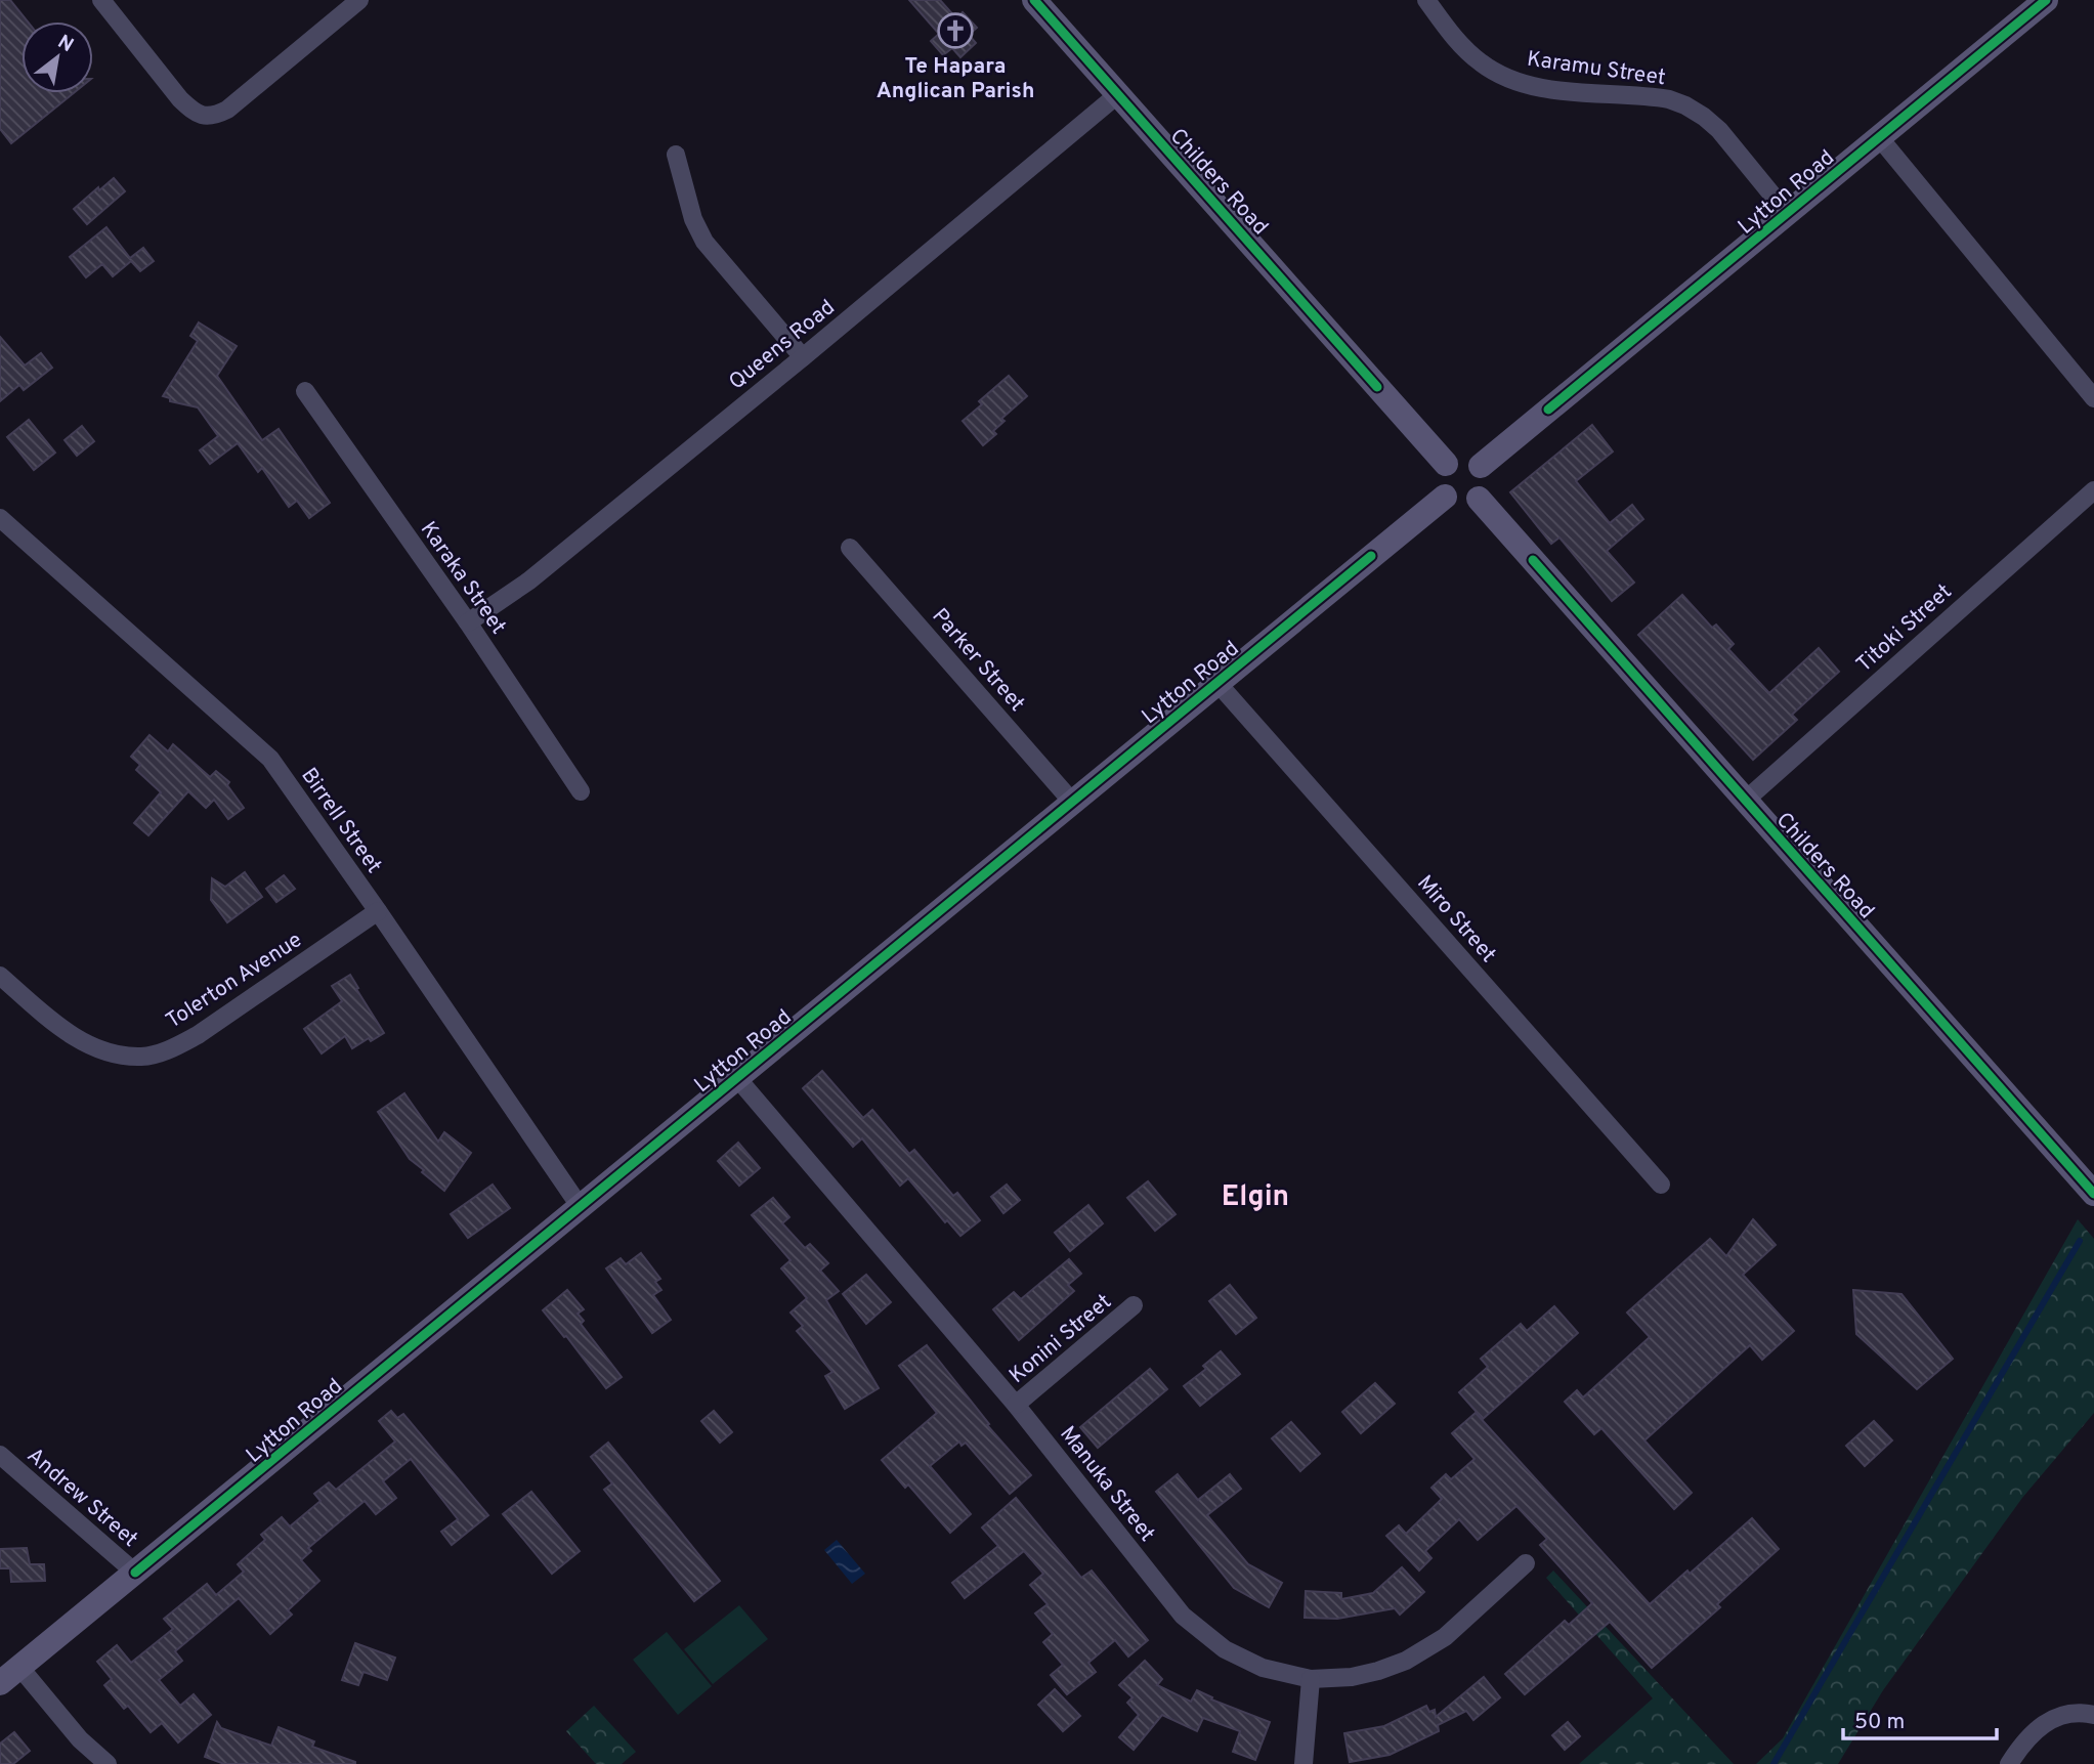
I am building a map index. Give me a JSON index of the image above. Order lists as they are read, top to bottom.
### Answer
{
  "streets": {
    "main road": ["Childers Road", "Lytton Road"],
    "street": [
      "Karamu Street",
      "Queens Road",
      "Karaka Street",
      "Titoki Street",
      "Parker Street",
      "Birrell Street",
      "Miro Street",
      "Tolerton Avenue",
      "Konini Street",
      "Manuka Street",
      "Andrew Street"
    ]
  },
  "crossings": [
    ["Karamu Street", "Lytton Road"],
    ["Childers Road", "Lytton Road"],
    ["Childers Road", "Queens Road"],
    ["Childers Road", "Titoki Street"],
    ["Lytton Road", "Parker Street"],
    ["Lytton Road", "Birrell Street"],
    ["Lytton Road", "Miro Street"],
    ["Lytton Road", "Manuka Street"],
    ["Lytton Road", "Andrew Street"],
    ["Queens Road", "Karaka Street"],
    ["Birrell Street", "Tolerton Avenue"],
    ["Konini Street", "Manuka Street"]
  ],
  "districts": ["Elgin"],
  "places": {
    "church": ["Te Hapara Anglican Parish"]
  },
  "scale_bar": "50 m",
  "north": "top right"
}
